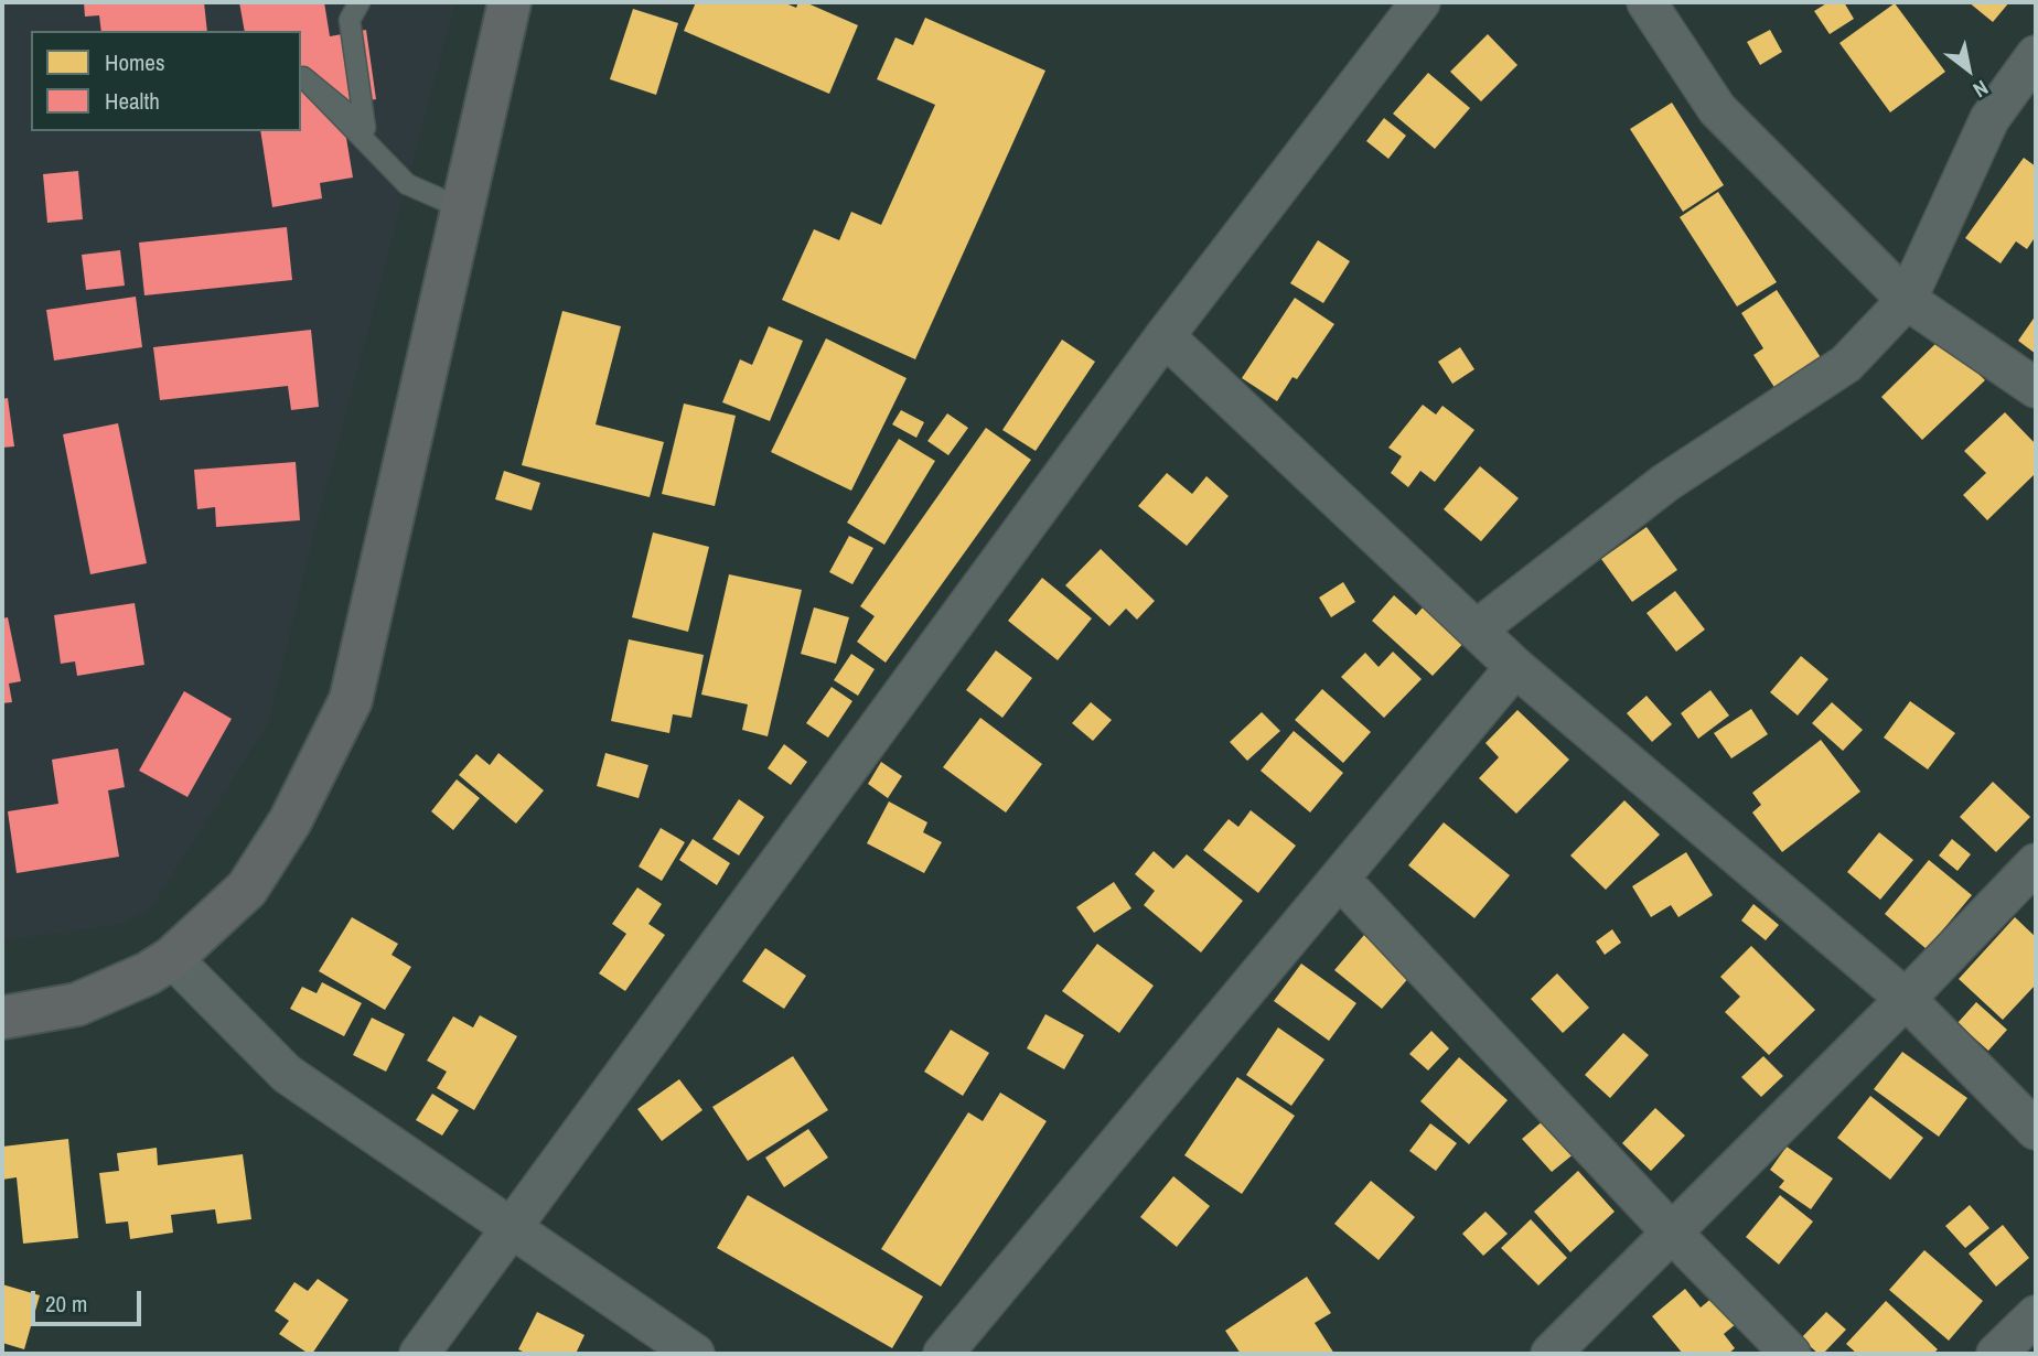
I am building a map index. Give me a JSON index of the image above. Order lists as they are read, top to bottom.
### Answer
{
  "legend": ["Homes", "Health"],
  "scale_bar": "20 m",
  "north": "bottom right"
}
